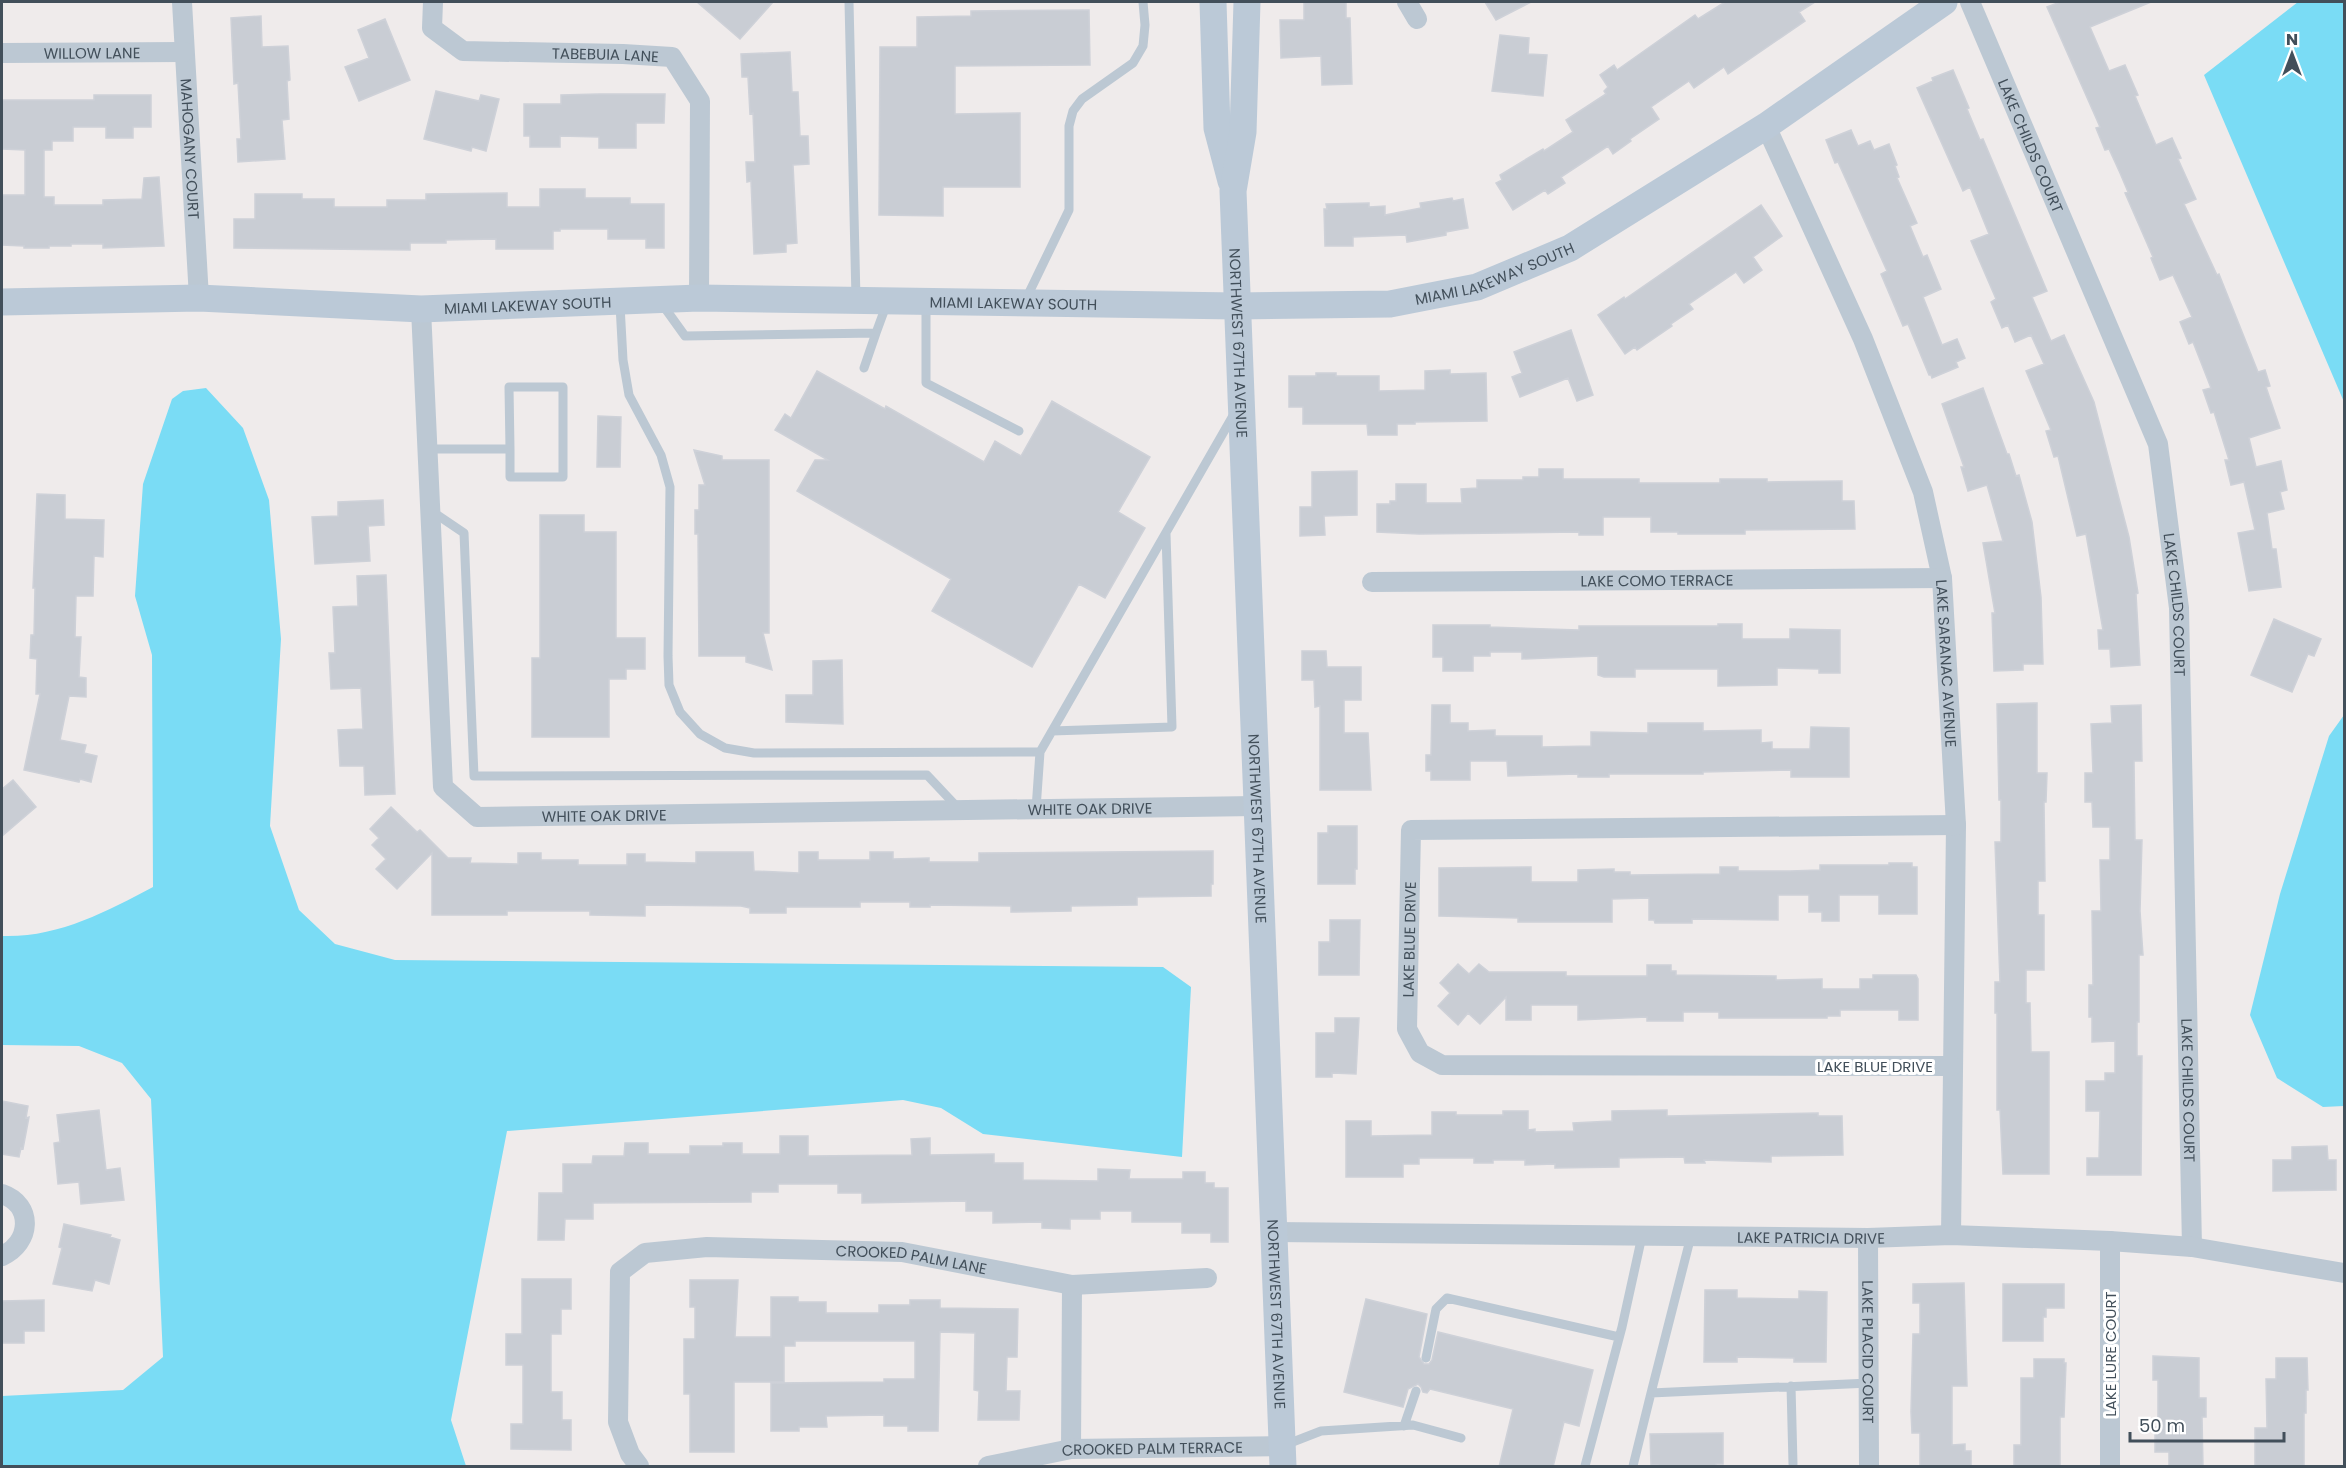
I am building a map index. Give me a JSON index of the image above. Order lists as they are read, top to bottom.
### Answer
{
  "streets": {
    "street": [
      "WILLOW LANE",
      "TABEBUIA LANE",
      "LAKE CHILDS COURT",
      "MAHOGANY COURT",
      "MIAMI LAKEWAY SOUTH",
      "NORTHWEST 67TH AVENUE",
      "LAKE COMO TERRACE",
      "LAKE SARANAC AVENUE",
      "WHITE OAK DRIVE",
      "LAKE BLUE DRIVE",
      "LAKE PATRICIA DRIVE",
      "CROOKED PALM LANE",
      "LAKE PLACID COURT",
      "LAKE LURE COURT",
      "CROOKED PALM TERRACE"
    ]
  },
  "crossings": [
    ["WILLOW LANE", "MAHOGANY COURT"],
    ["TABEBUIA LANE", "MIAMI LAKEWAY SOUTH"],
    ["LAKE CHILDS COURT", "LAKE PATRICIA DRIVE"],
    ["MAHOGANY COURT", "MIAMI LAKEWAY SOUTH"],
    ["MIAMI LAKEWAY SOUTH", "NORTHWEST 67TH AVENUE"],
    ["MIAMI LAKEWAY SOUTH", "LAKE SARANAC AVENUE"],
    ["MIAMI LAKEWAY SOUTH", "WHITE OAK DRIVE"],
    ["NORTHWEST 67TH AVENUE", "WHITE OAK DRIVE"],
    ["NORTHWEST 67TH AVENUE", "LAKE PATRICIA DRIVE"],
    ["NORTHWEST 67TH AVENUE", "CROOKED PALM TERRACE"],
    ["LAKE COMO TERRACE", "LAKE SARANAC AVENUE"],
    ["LAKE SARANAC AVENUE", "LAKE BLUE DRIVE"],
    ["LAKE SARANAC AVENUE", "LAKE PATRICIA DRIVE"],
    ["LAKE PATRICIA DRIVE", "LAKE PLACID COURT"],
    ["LAKE PATRICIA DRIVE", "LAKE LURE COURT"]
  ],
  "scale_bar": "50 m",
  "north": "top"
}
